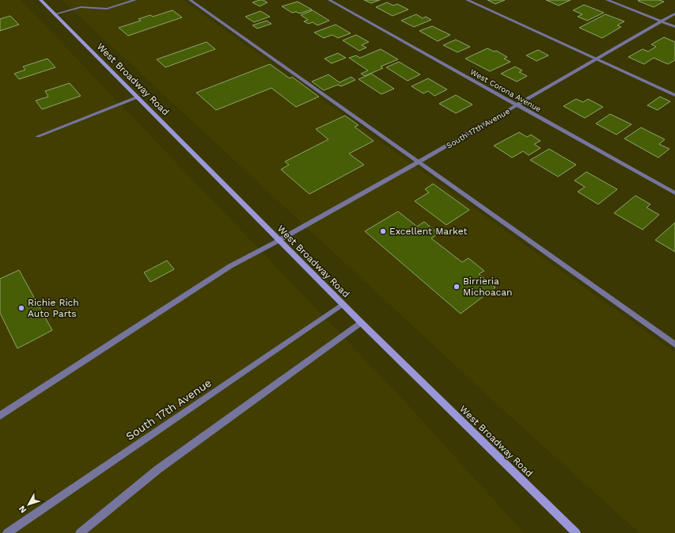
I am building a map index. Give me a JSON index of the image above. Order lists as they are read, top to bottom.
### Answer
{
  "streets": {
    "main road": ["West Broadway Road"],
    "street": ["West Corona Avenue", "South 17th Avenue"]
  },
  "crossings": [
    ["West Broadway Road", "South 17th Avenue"],
    ["West Corona Avenue", "South 17th Avenue"]
  ],
  "places": ["Excellent Market", "Birrieria Michoacan", "Richie Rich Auto Parts"],
  "north": "bottom left"
}
